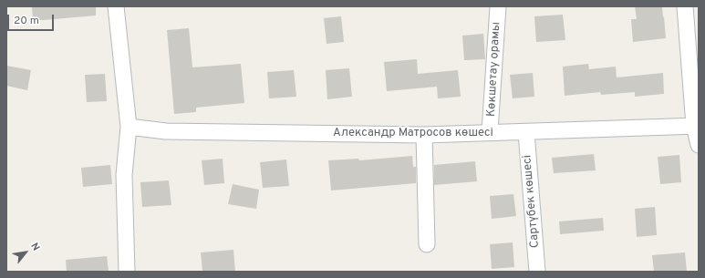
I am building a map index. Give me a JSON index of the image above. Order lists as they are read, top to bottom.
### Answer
{
  "streets": {
    "street": ["Көкшетау орамы", "Александр Матросов көшесі", "Сартүбек көшесі"]
  },
  "crossings": [
    ["Көкшетау орамы", "Александр Матросов көшесі"],
    ["Александр Матросов көшесі", "Сартүбек көшесі"]
  ],
  "scale_bar": "20 m",
  "north": "top right"
}
